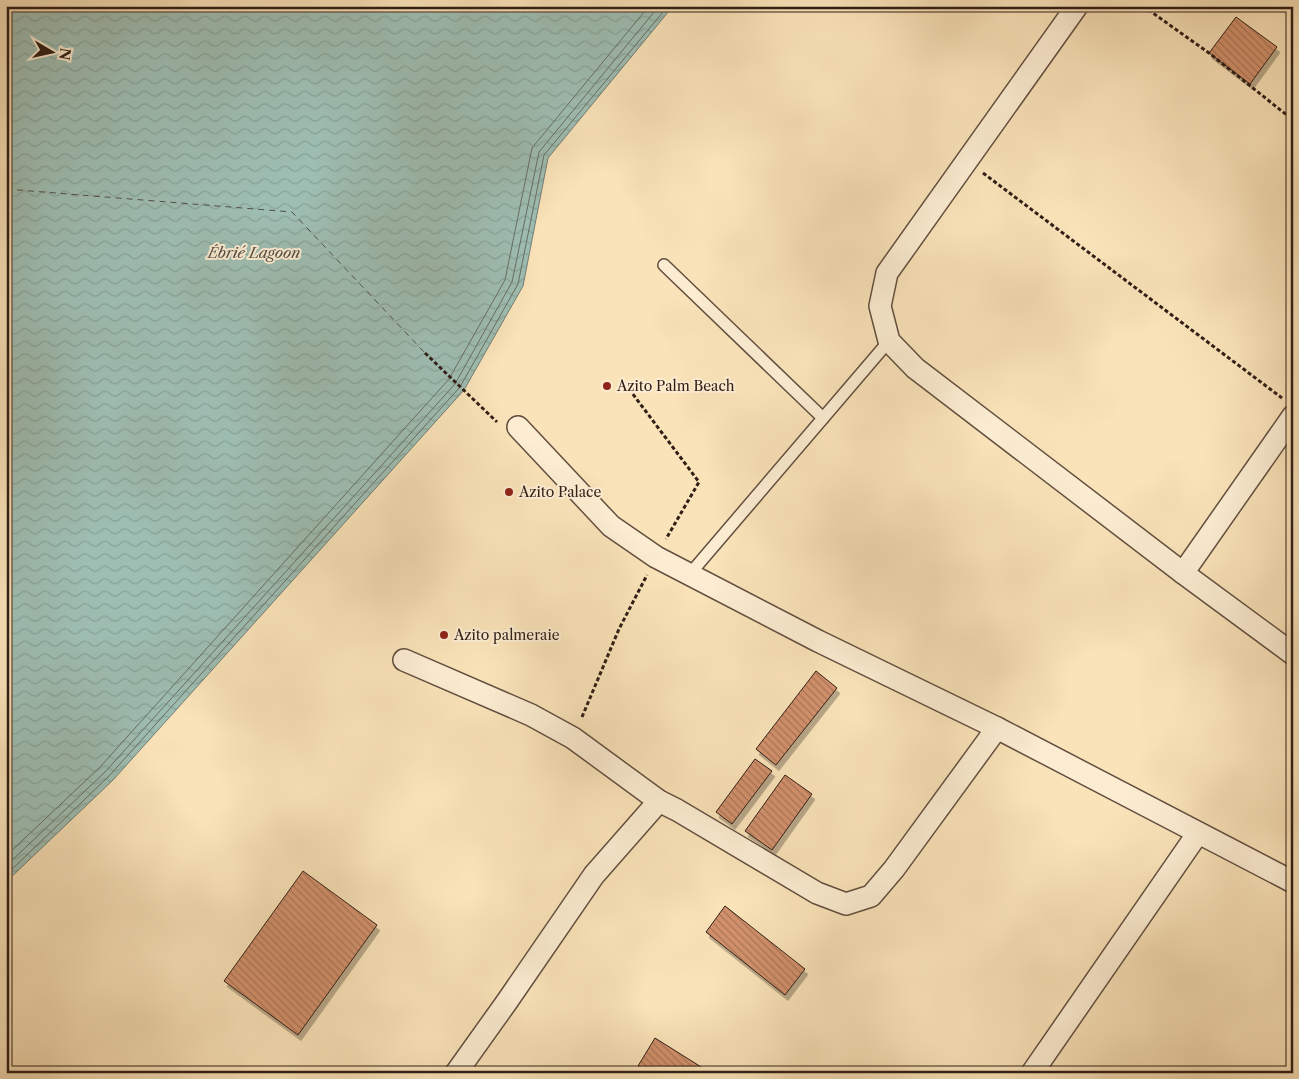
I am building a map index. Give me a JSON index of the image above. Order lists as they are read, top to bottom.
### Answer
{
  "water": ["Ébrié Lagoon"],
  "places": ["Azito Palm Beach", "Azito Palace", "Azito palmeraie"],
  "north": "right"
}
